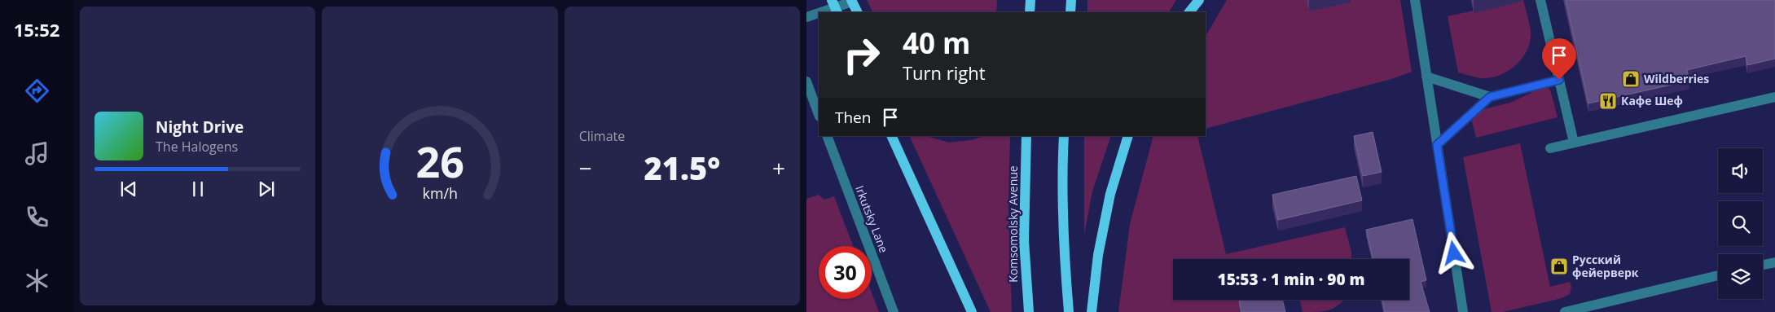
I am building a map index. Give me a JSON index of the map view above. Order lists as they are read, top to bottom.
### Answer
{
  "streets": {
    "main road": ["Komsomolsky Avenue"],
    "street": ["Irkutsky Lane"]
  },
  "places": {
    "shop": ["Wildberries", "Русский фейерверк"],
    "restaurant": ["Кафе Шеф"]
  },
  "page": {
    "tabs": "15:52",
    "tile": "Climate",
    "turn": ["40 m", "Turn right"],
    "then": "Then",
    "song": ["Night Drive", "The Halogens"],
    "heat": ["−", "21.5°", "+"],
    "limit": "30",
    "trip": "15:53 · 1 min · 90 m",
    "gauge": ["26", "km/h"]
  }
}
